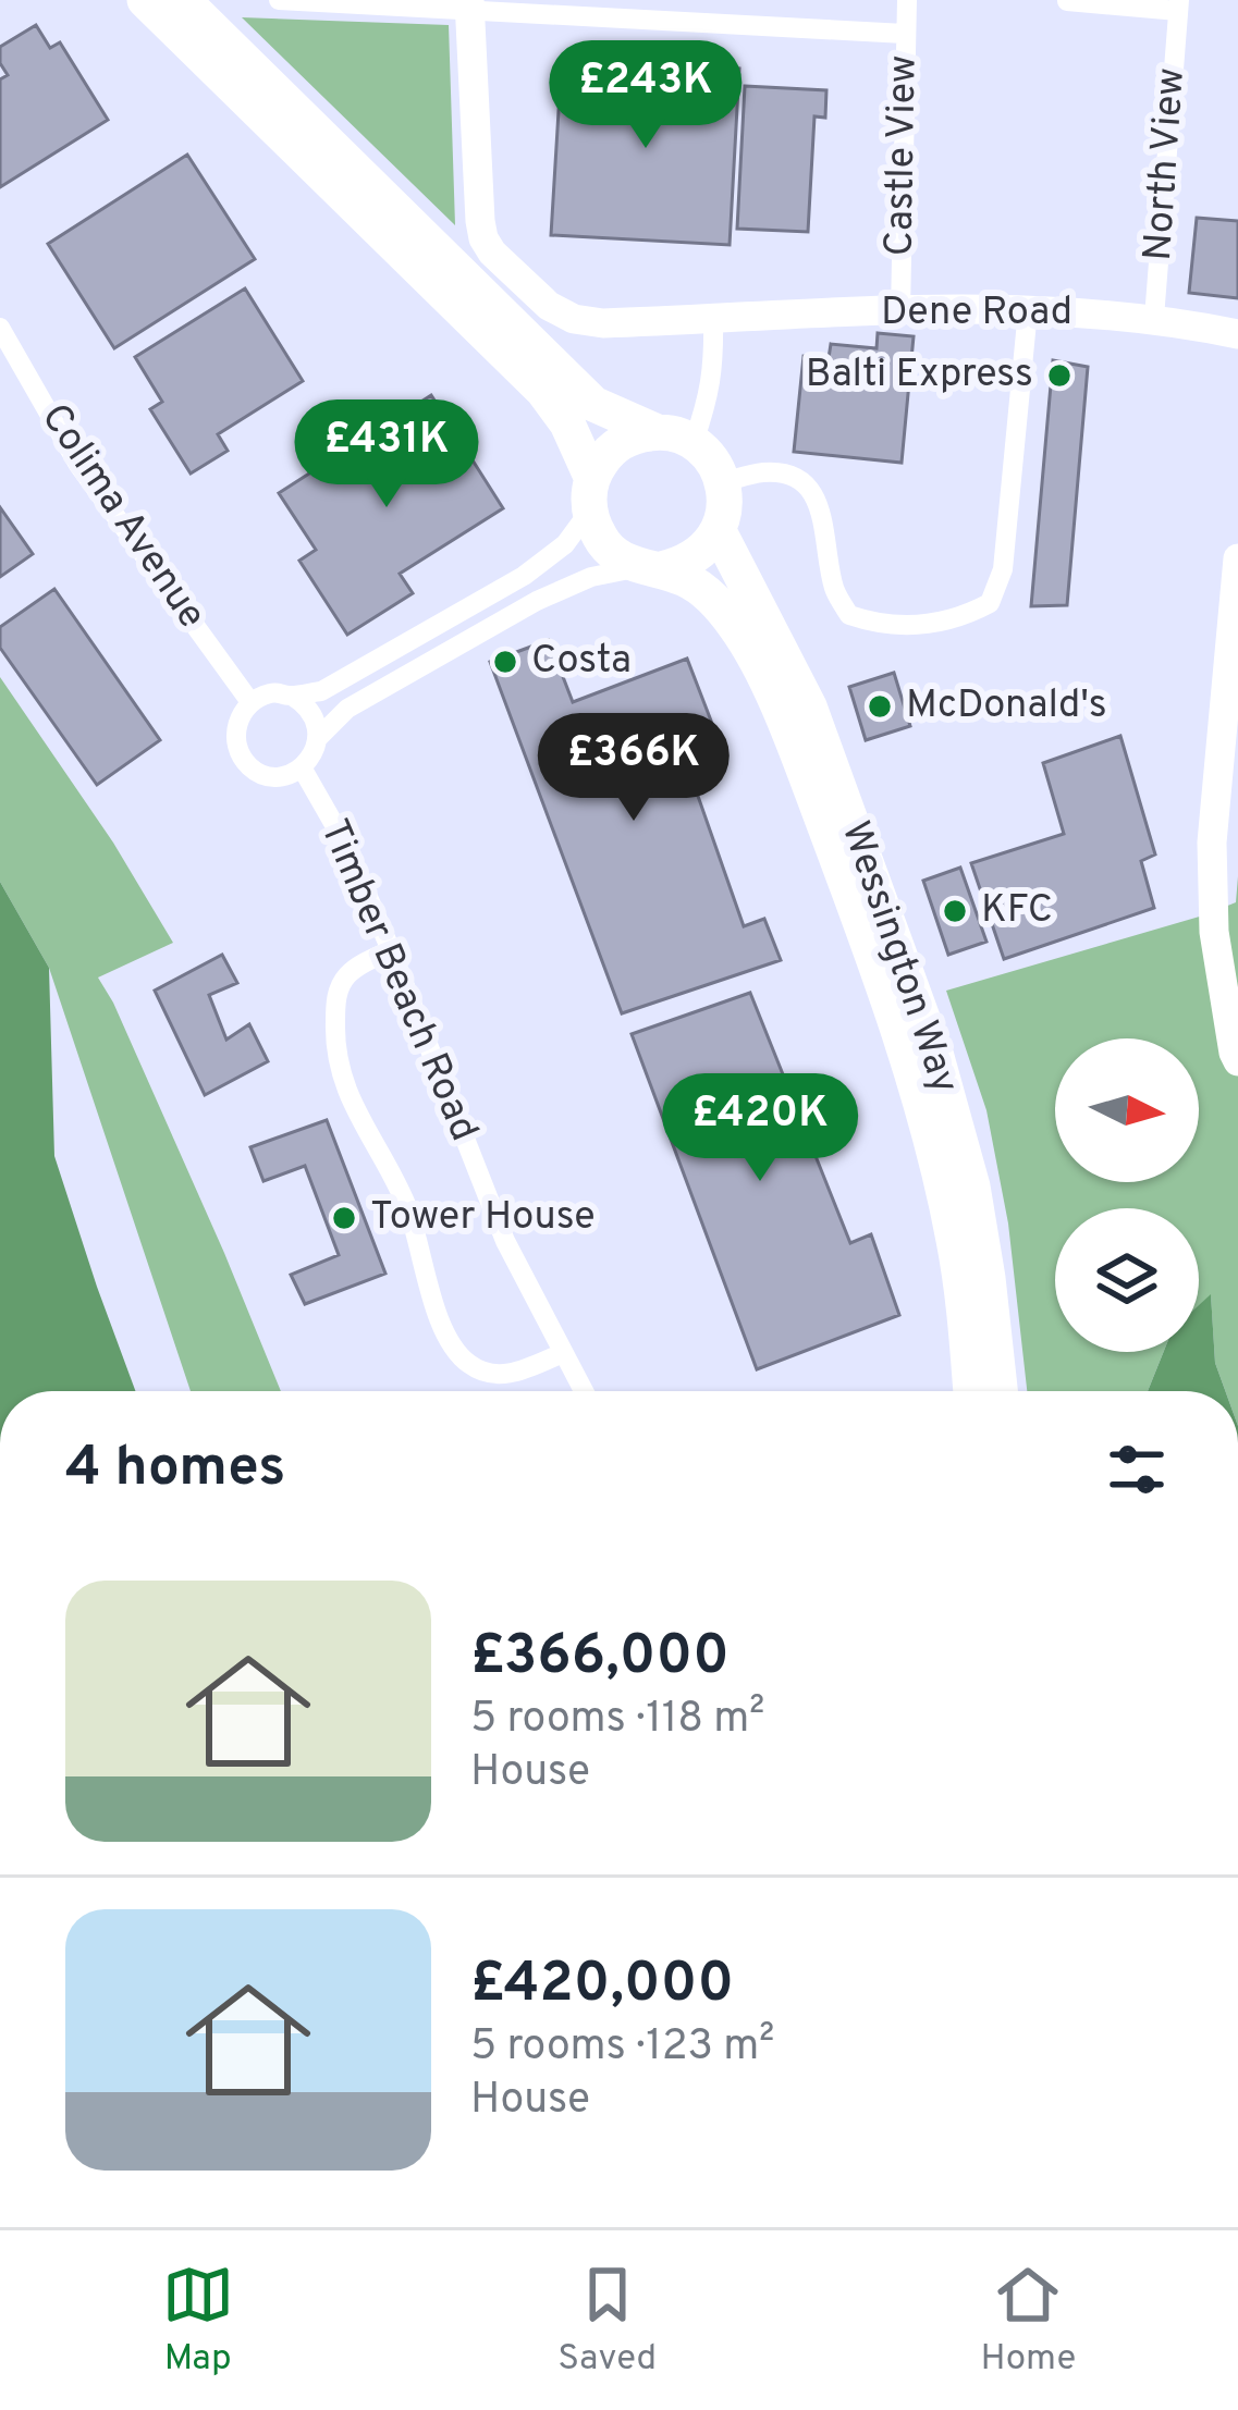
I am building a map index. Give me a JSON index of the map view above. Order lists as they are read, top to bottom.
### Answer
{
  "streets": {
    "highway": ["Wessington Way"],
    "street": [
      "Castle View",
      "North View",
      "Dene Road",
      "Colima Avenue",
      "Timber Beach Road"
    ]
  },
  "crossings": [
    ["Castle View", "Dene Road"],
    ["North View", "Dene Road"],
    ["Colima Avenue", "Timber Beach Road"]
  ],
  "places": [
    "Balti Express",
    "Costa",
    "McDonald's",
    "KFC",
    "Tower House"
  ],
  "north": "right",
  "page": {
    "price": [
      "£243K",
      "£431K",
      "£366K",
      "£420K"
    ],
    "heading": "4 homes",
    "list": [
      {
        "name": "£366,000",
        "note": "5 rooms · 118 m² · House"
      },
      {
        "name": "£420,000",
        "note": "5 rooms · 123 m² · House"
      }
    ],
    "tabs": ["Map", "Saved", "Home"]
  }
}
